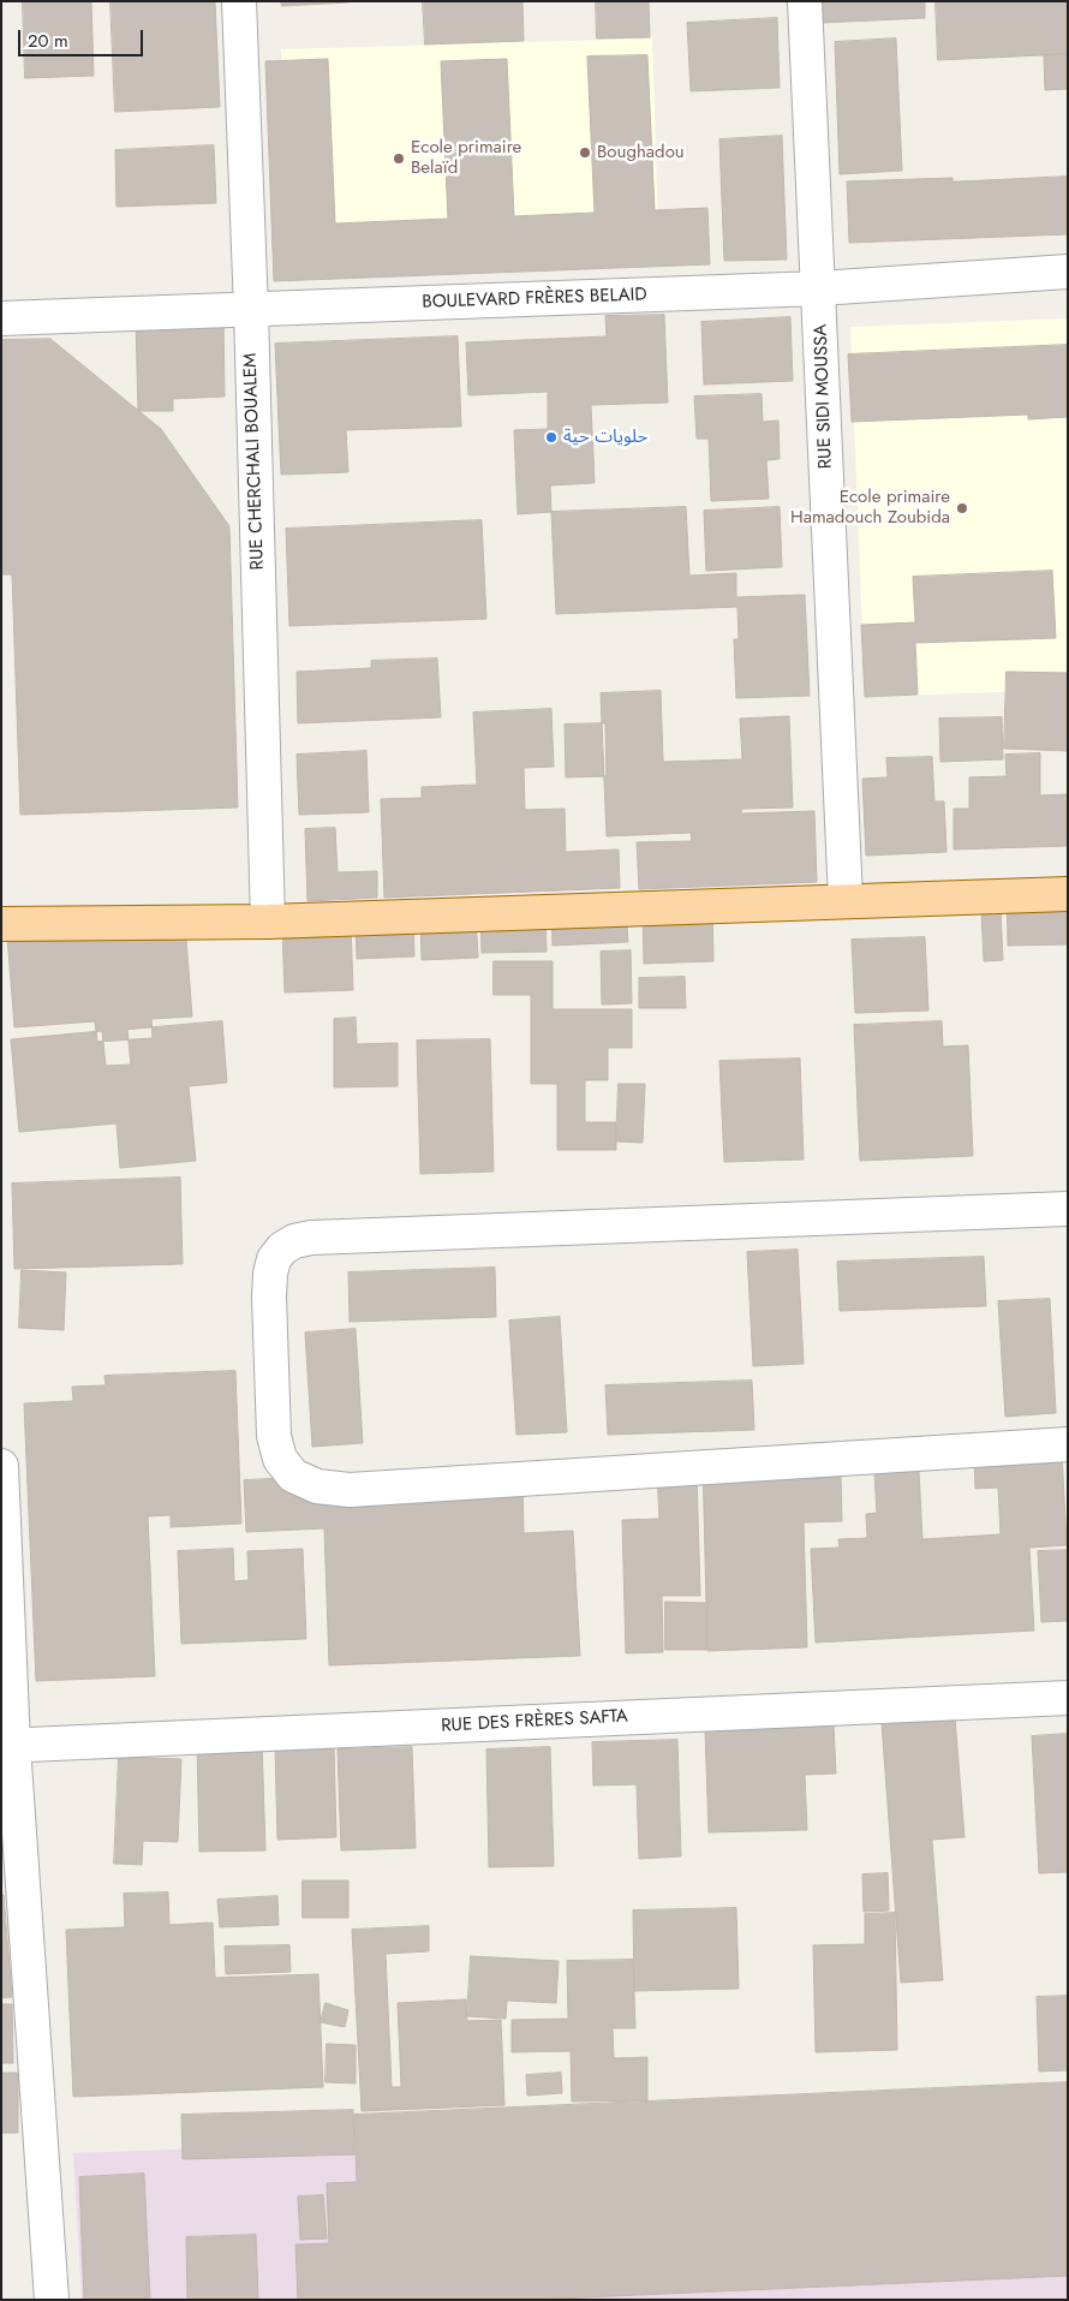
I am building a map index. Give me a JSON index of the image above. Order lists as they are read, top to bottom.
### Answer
{
  "streets": {
    "street": [
      "BOULEVARD FRÈRES BELAID",
      "RUE SIDI MOUSSA",
      "RUE CHERCHALI BOUALEM",
      "RUE DES FRÈRES SAFTA"
    ]
  },
  "crossings": [
    ["BOULEVARD FRÈRES BELAID", "RUE SIDI MOUSSA"],
    ["BOULEVARD FRÈRES BELAID", "RUE CHERCHALI BOUALEM"]
  ],
  "places": [
    "Boughadou",
    "Ecole primaire Belaïd",
    "حلويات حية",
    "Ecole primaire Hamadouch Zoubida"
  ],
  "scale_bar": "20 m"
}
